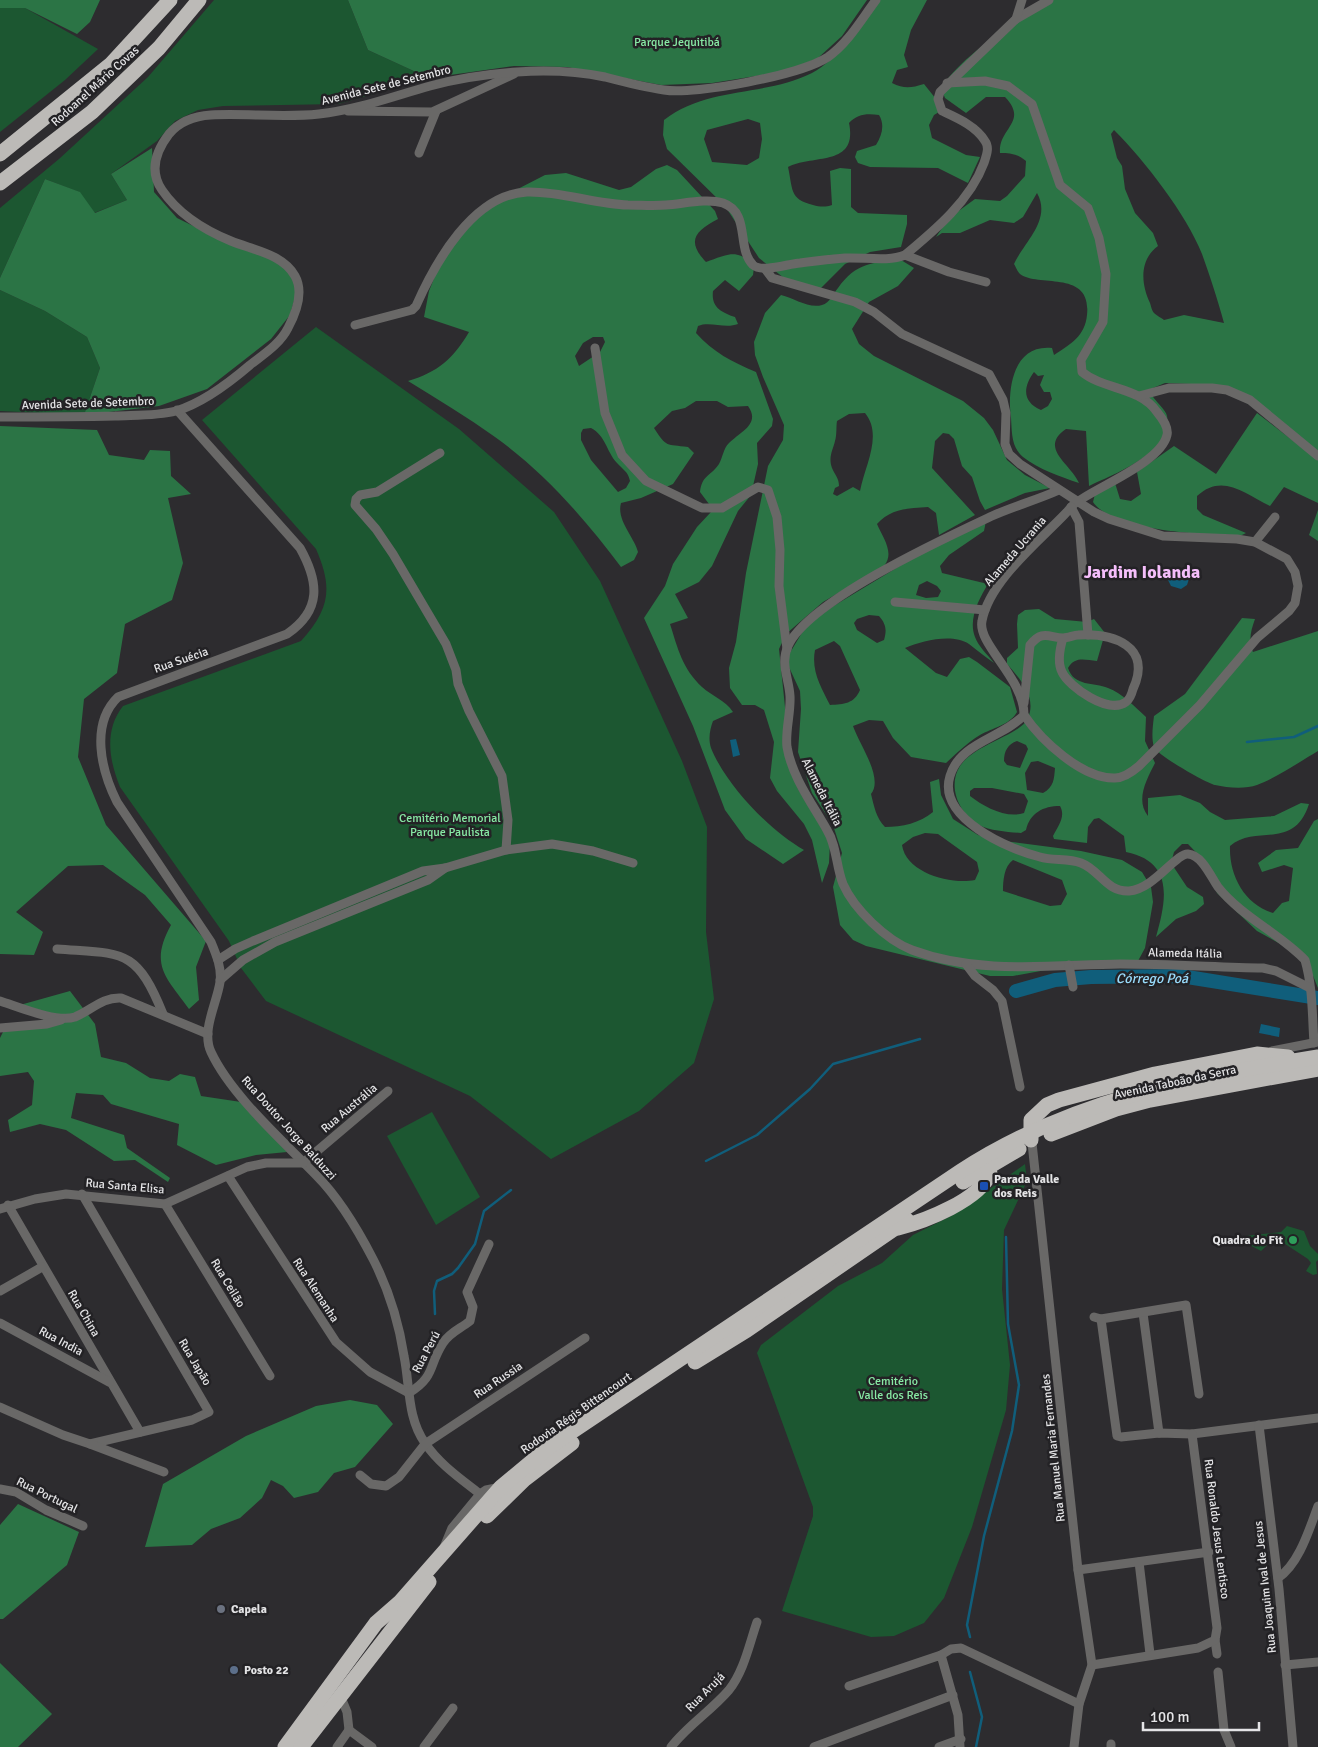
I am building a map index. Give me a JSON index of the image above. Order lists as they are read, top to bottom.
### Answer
{
  "streets": {
    "highway": ["Rodoanel Mário Covas", "Avenida Taboão da Serra", "Rodovia Régis Bittencourt"],
    "street": [
      "Avenida Sete de Setembro",
      "Alameda Ucrania",
      "Rua Suécia",
      "Alameda Itália",
      "Rua Austrália",
      "Rua Doutor Jorge Balduzzi",
      "Rua Santa Elisa",
      "Rua Ceilão",
      "Rua Alemanha",
      "Rua China",
      "Rua India",
      "Rua Perú",
      "Rua Japão",
      "Rua Russia",
      "Rua Manuel Maria Fernandes",
      "Rua Portugal",
      "Rua Ronaldo Jesus Lentisco",
      "Rua Joaquim Ival de Jesus",
      "Rua Arujá"
    ]
  },
  "crossings": [
    ["Avenida Sete de Setembro", "Rua Suécia"],
    ["Rua Suécia", "Rua Doutor Jorge Balduzzi"],
    ["Avenida Taboão da Serra", "Rodovia Régis Bittencourt"],
    ["Avenida Taboão da Serra", "Rua Manuel Maria Fernandes"],
    ["Rua Austrália", "Rua Doutor Jorge Balduzzi"],
    ["Rua Austrália", "Rua Santa Elisa"],
    ["Rua Doutor Jorge Balduzzi", "Rua Santa Elisa"],
    ["Rua Doutor Jorge Balduzzi", "Rua Alemanha"],
    ["Rua Doutor Jorge Balduzzi", "Rua Perú"],
    ["Rua Doutor Jorge Balduzzi", "Rua Russia"],
    ["Rua Santa Elisa", "Rua Ceilão"],
    ["Rua Santa Elisa", "Rua Alemanha"],
    ["Rua Santa Elisa", "Rua China"],
    ["Rua Santa Elisa", "Rua Japão"],
    ["Rua Alemanha", "Rua Perú"],
    ["Rua China", "Rua India"],
    ["Rua China", "Rua Japão"]
  ],
  "districts": ["Jardim Iolanda"],
  "water": ["Córrego Poá"],
  "parks": ["Parque Jequitibá", "Cemitério Memorial Parque Paulista", "Cemitério Valle dos Reis"],
  "places": {
    "transit": ["Parada Valle dos Reis"],
    "other": ["Quadra do Fit", "Capela", "Posto 22"]
  },
  "scale_bar": "100 m"
}
